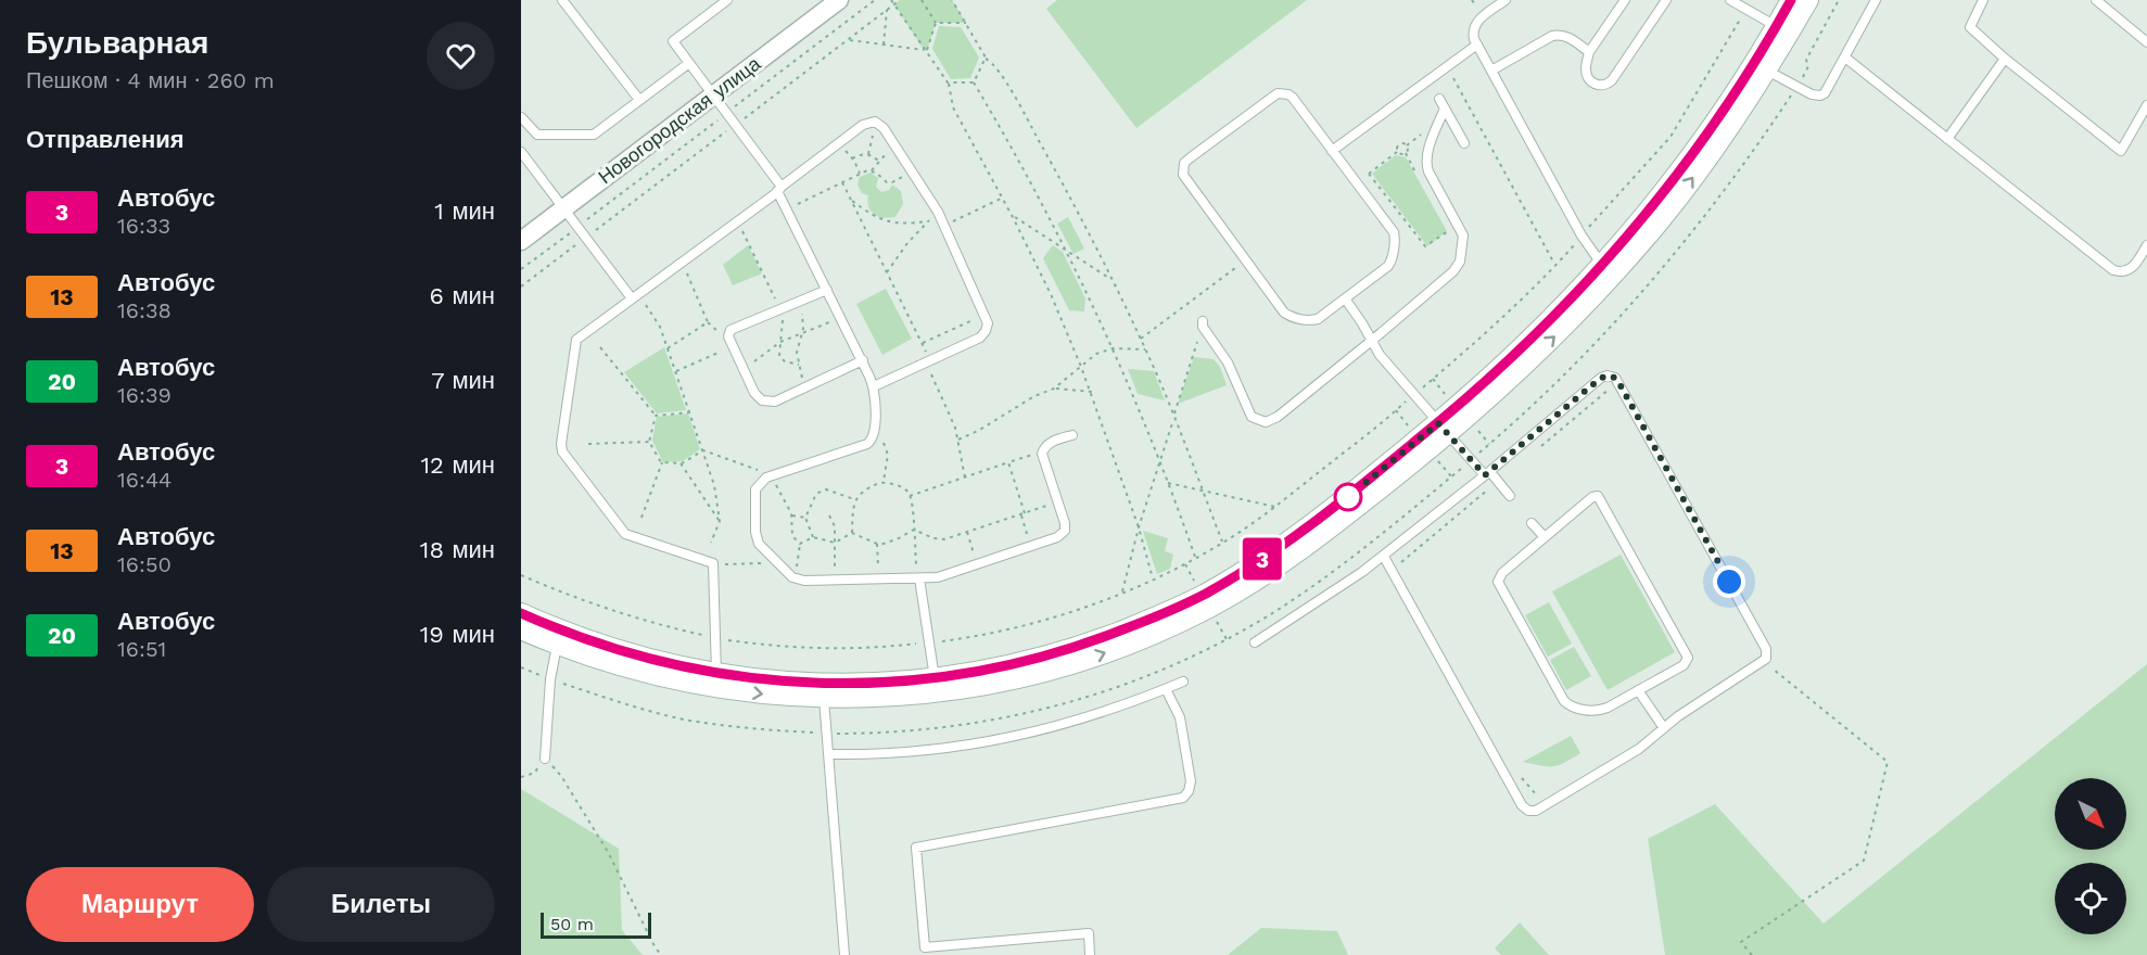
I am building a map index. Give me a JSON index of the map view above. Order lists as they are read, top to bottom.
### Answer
{
  "streets": {
    "street": ["Новогородская улица"]
  },
  "lines": ["bus line 3"],
  "scale_bar": "50 m",
  "north": "bottom right",
  "page": {
    "heading": [
      ["Бульварная", "Пешком · 4 мин · 260 m"],
      "Отправления"
    ],
    "on_map": "3",
    "list": [
      {
        "mark": "3",
        "name": "Автобус",
        "note": "16:33",
        "value": "1 мин"
      },
      {
        "mark": "13",
        "name": "Автобус",
        "note": "16:38",
        "value": "6 мин"
      },
      {
        "mark": "20",
        "name": "Автобус",
        "note": "16:39",
        "value": "7 мин"
      },
      {
        "mark": "3",
        "name": "Автобус",
        "note": "16:44",
        "value": "12 мин"
      },
      {
        "mark": "13",
        "name": "Автобус",
        "note": "16:50",
        "value": "18 мин"
      },
      {
        "mark": "20",
        "name": "Автобус",
        "note": "16:51",
        "value": "19 мин"
      }
    ],
    "buttons": ["Маршрут", "Билеты"],
    "scale": "50 m"
  }
}
